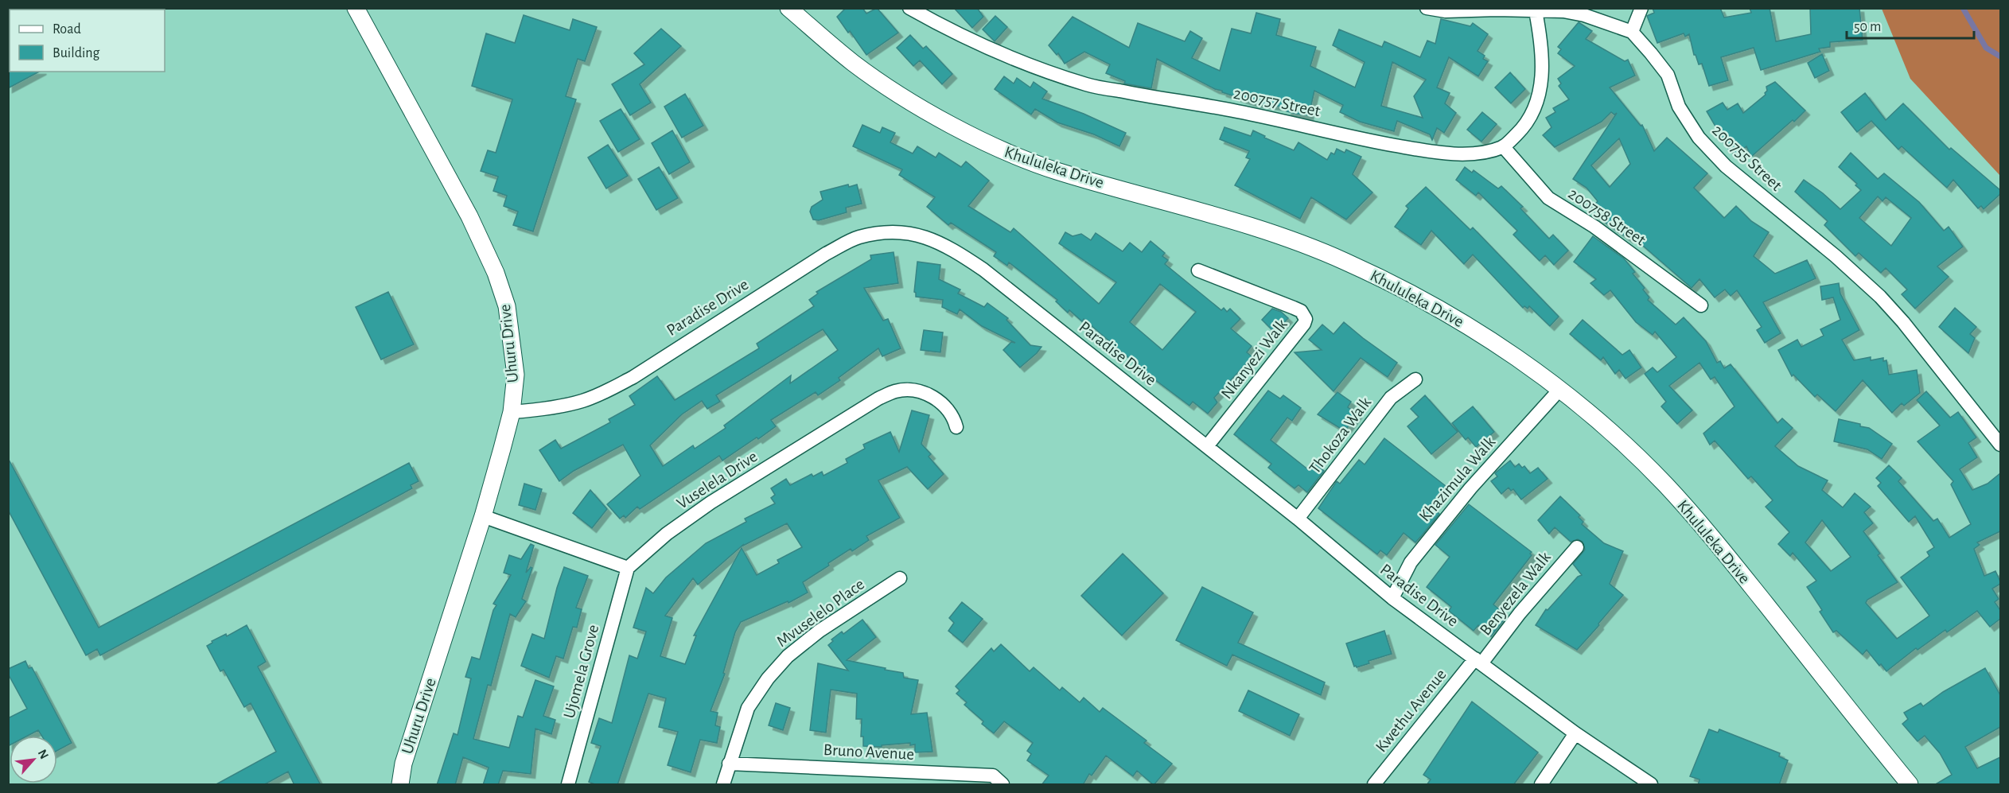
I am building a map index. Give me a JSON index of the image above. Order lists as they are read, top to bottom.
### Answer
{
  "streets": {
    "street": [
      "200757 Street",
      "200755 Street",
      "Khululeka Drive",
      "200758 Street",
      "Paradise Drive",
      "Uhuru Drive",
      "Nkanyezi Walk",
      "Thokoza Walk",
      "Khazimula Walk",
      "Vuselela Drive",
      "Benyezela Walk",
      "Mvuselelo Place",
      "Ujomela Grove",
      "Kwethu Avenue",
      "Bruno Avenue"
    ]
  },
  "crossings": [
    ["200757 Street", "200755 Street"],
    ["200757 Street", "200758 Street"],
    ["Khululeka Drive", "Khazimula Walk"],
    ["Paradise Drive", "Uhuru Drive"],
    ["Paradise Drive", "Nkanyezi Walk"],
    ["Paradise Drive", "Thokoza Walk"],
    ["Paradise Drive", "Khazimula Walk"],
    ["Paradise Drive", "Benyezela Walk"],
    ["Paradise Drive", "Kwethu Avenue"],
    ["Vuselela Drive", "Ujomela Grove"],
    ["Benyezela Walk", "Kwethu Avenue"],
    ["Mvuselelo Place", "Bruno Avenue"]
  ],
  "legend": ["Road", "Building"],
  "scale_bar": "50 m",
  "north": "top right"
}
